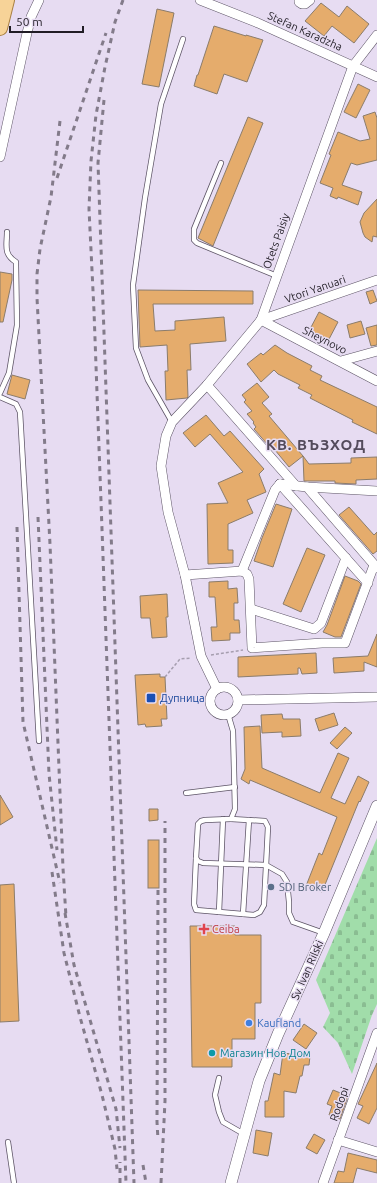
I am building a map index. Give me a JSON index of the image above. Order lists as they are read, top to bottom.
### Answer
{
  "streets": {
    "street": [
      "Stefan Karadzha",
      "Otets Paisiy",
      "Vtori Yanuari",
      "Sheynovo",
      "Sv. Ivan Rilski",
      "Rodopi"
    ]
  },
  "crossings": [
    ["Stefan Karadzha", "Otets Paisiy"],
    ["Otets Paisiy", "Vtori Yanuari"],
    ["Otets Paisiy", "Sheynovo"],
    ["Vtori Yanuari", "Sheynovo"]
  ],
  "districts": ["КВ. ВЪЗХОД"],
  "places": {
    "transit": ["Дупница"],
    "other": ["SDI Broker", "Kaufland", "Магазин Нов Дом"],
    "health": ["Ceiba"]
  },
  "scale_bar": "50 m"
}
